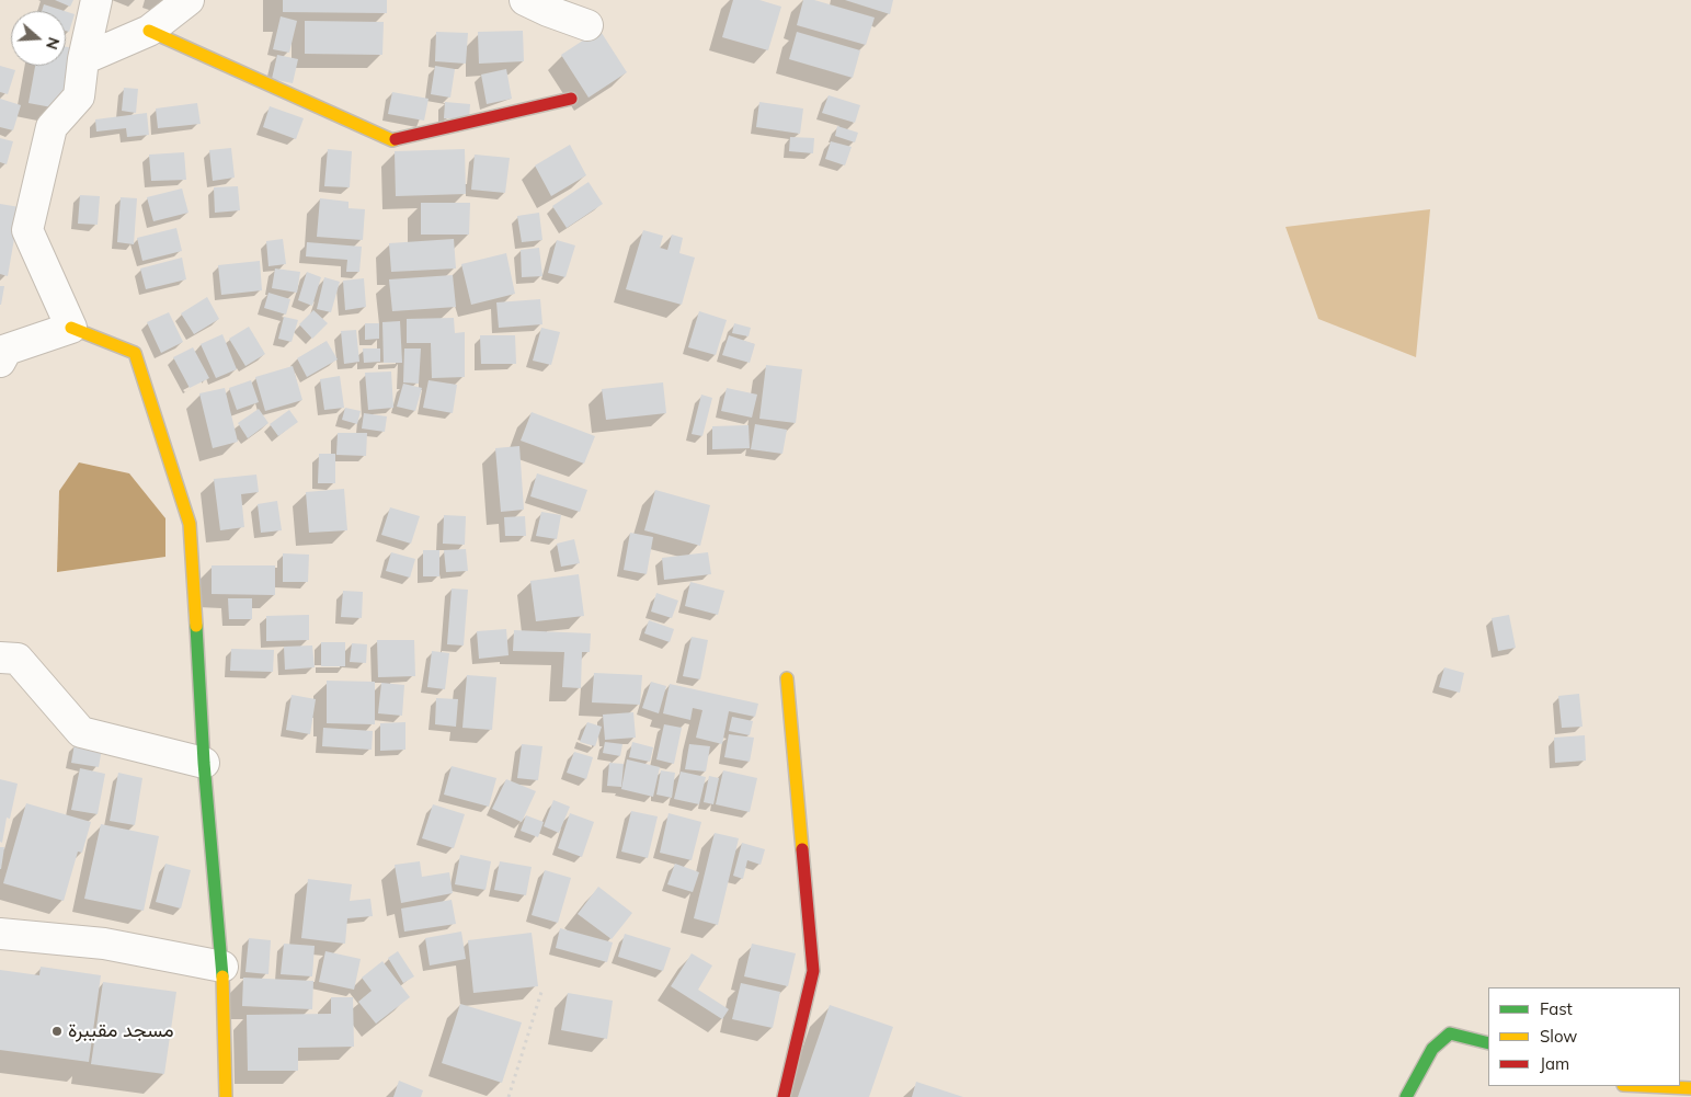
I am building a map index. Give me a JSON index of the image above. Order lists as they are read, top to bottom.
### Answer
{
  "places": ["مسجد مقيبرة"],
  "legend": ["Fast", "Slow", "Jam"],
  "north": "right"
}
